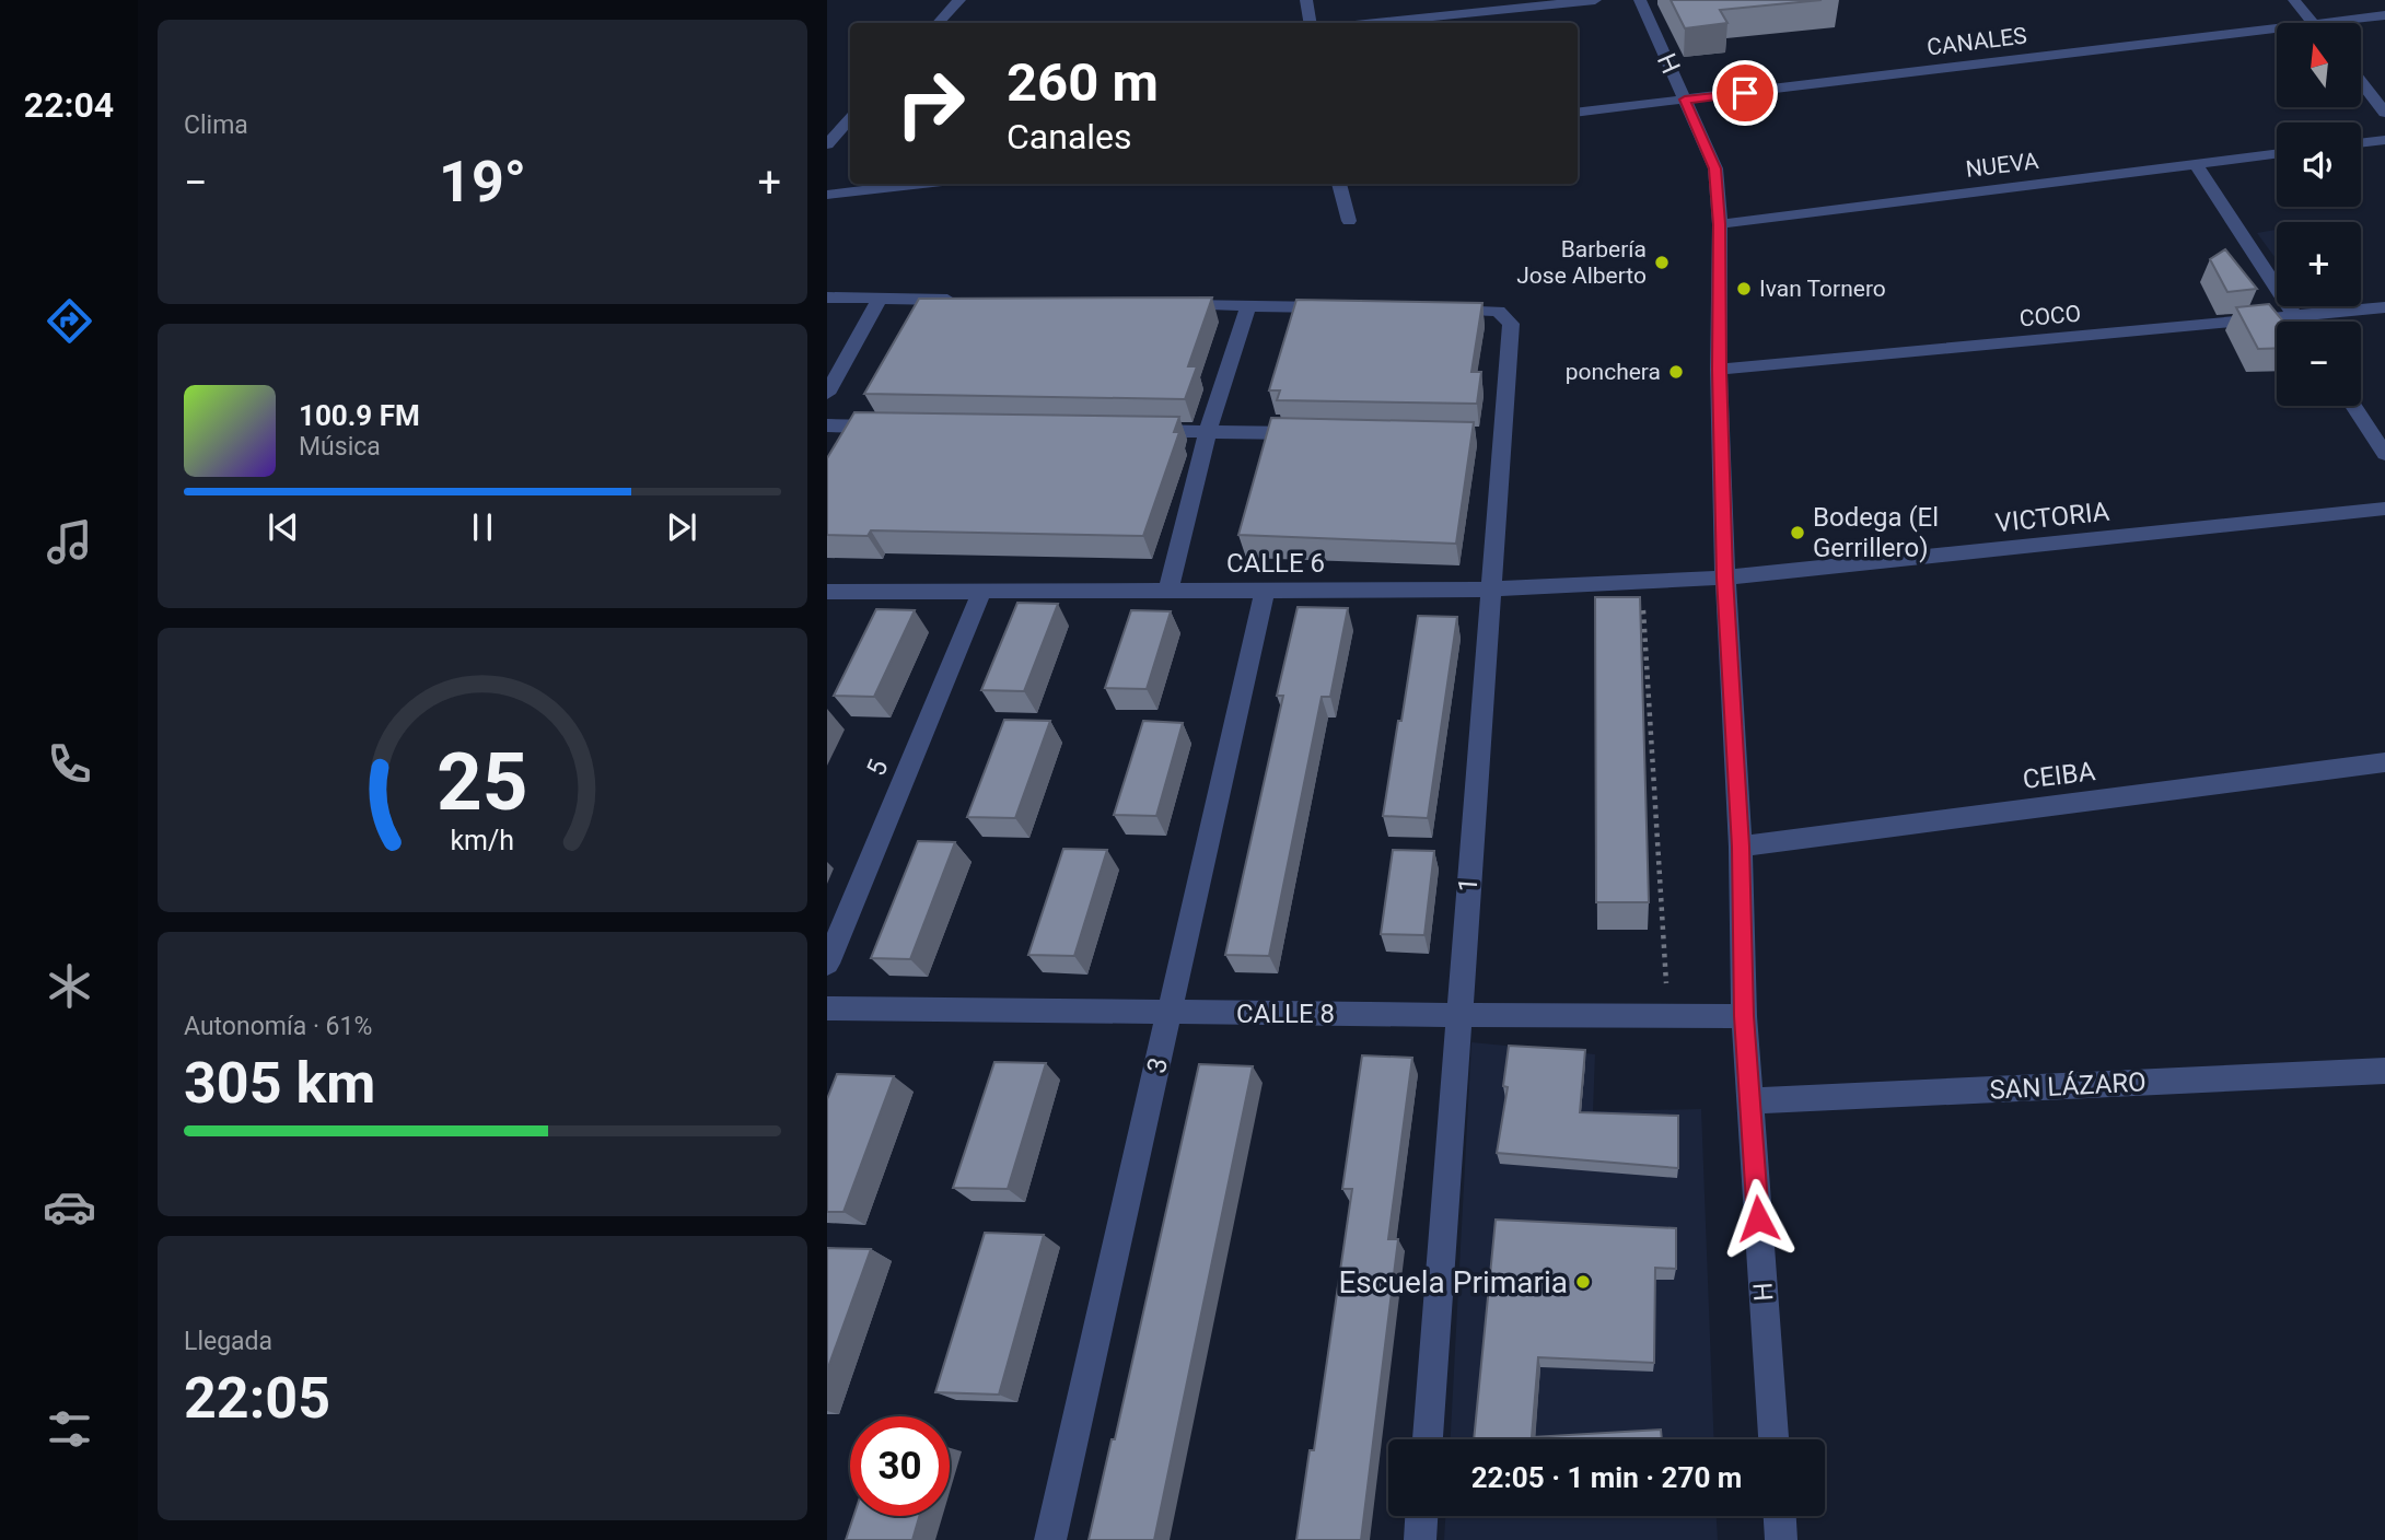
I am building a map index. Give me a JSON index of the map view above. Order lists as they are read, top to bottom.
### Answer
{
  "streets": {
    "street": [
      "CANALES",
      "H",
      "NUEVA",
      "COCO",
      "VICTORIA",
      "CALLE 6",
      "5",
      "CEIBA",
      "1",
      "CALLE 8",
      "3",
      "SAN LÁZARO"
    ]
  },
  "crossings": [
    ["CANALES", "H"],
    ["H", "NUEVA"],
    ["H", "COCO"],
    ["H", "VICTORIA"],
    ["H", "CALLE 6"],
    ["H", "CEIBA"],
    ["H", "CALLE 8"],
    ["H", "SAN LÁZARO"],
    ["VICTORIA", "CALLE 6"],
    ["CALLE 6", "5"],
    ["CALLE 6", "1"],
    ["CALLE 6", "3"],
    ["1", "CALLE 8"],
    ["CALLE 8", "3"]
  ],
  "places": [
    "Barbería Jose Alberto",
    "Ivan Tornero",
    "ponchera",
    "Bodega (El Gerrillero)",
    "Escuela Primaria"
  ],
  "north": "top",
  "page": {
    "tabs": "22:04",
    "tile": [
      "Clima",
      ["Autonomía · 61%", "305 km"],
      ["Llegada", "22:05"]
    ],
    "map_buttons": ["+", "−"],
    "turn": ["260 m", "Canales"],
    "heat": ["−", "19°", "+"],
    "song": ["100.9 FM", "Música"],
    "limit": "30",
    "trip": "22:05 · 1 min · 270 m",
    "gauge": ["25", "km/h"]
  }
}
